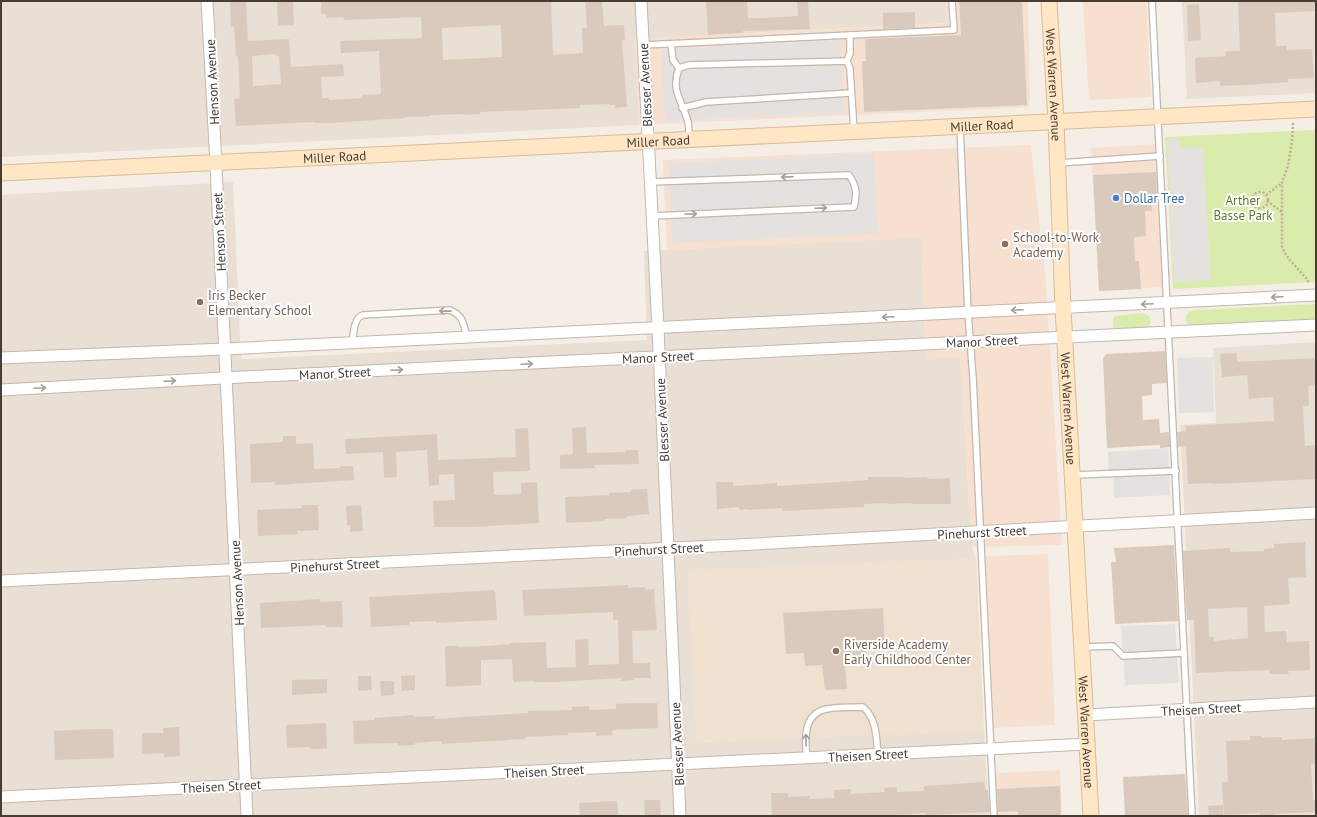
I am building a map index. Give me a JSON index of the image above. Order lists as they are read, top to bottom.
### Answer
{
  "streets": {
    "street": [
      "Henson Avenue",
      "Blesser Avenue",
      "West Warren Avenue",
      "Miller Road",
      "Henson Street",
      "Manor Street",
      "Pinehurst Street",
      "Theisen Street"
    ]
  },
  "crossings": [
    ["Henson Avenue", "Miller Road"],
    ["Henson Avenue", "Henson Street"],
    ["Henson Avenue", "Manor Street"],
    ["Henson Avenue", "Pinehurst Street"],
    ["Henson Avenue", "Theisen Street"],
    ["Blesser Avenue", "Miller Road"],
    ["Blesser Avenue", "Manor Street"],
    ["Blesser Avenue", "Pinehurst Street"],
    ["Blesser Avenue", "Theisen Street"],
    ["West Warren Avenue", "Miller Road"],
    ["West Warren Avenue", "Manor Street"],
    ["West Warren Avenue", "Pinehurst Street"],
    ["West Warren Avenue", "Theisen Street"],
    ["Miller Road", "Henson Street"]
  ],
  "parks": ["Arther Basse Park"],
  "places": [
    "Dollar Tree",
    "School-to-Work Academy",
    "Iris Becker Elementary School",
    "Riverside Academy Early Childhood Center"
  ]
}
